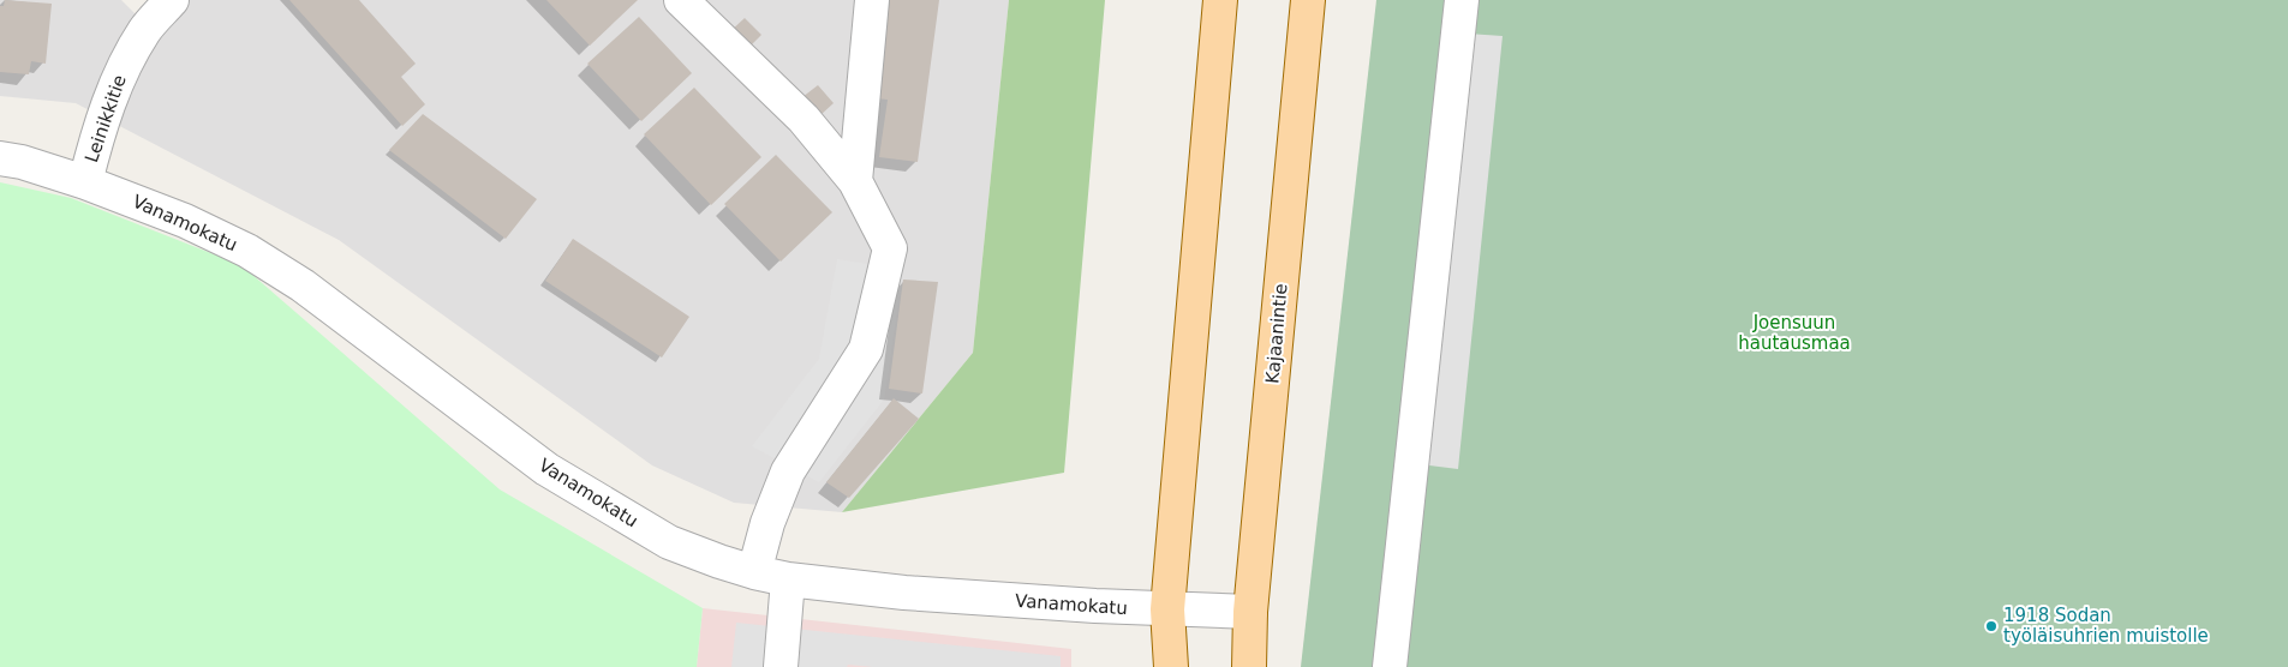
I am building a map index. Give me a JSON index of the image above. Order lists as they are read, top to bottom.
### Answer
{
  "streets": {
    "main road": ["Kajaanintie"],
    "street": ["Leinikkitie", "Vanamokatu"]
  },
  "crossings": [
    ["Leinikkitie", "Vanamokatu"],
    ["Vanamokatu", "Kajaanintie"]
  ],
  "parks": ["Joensuun hautausmaa"],
  "places": ["1918 Sodan työläisuhrien muistolle"]
}
